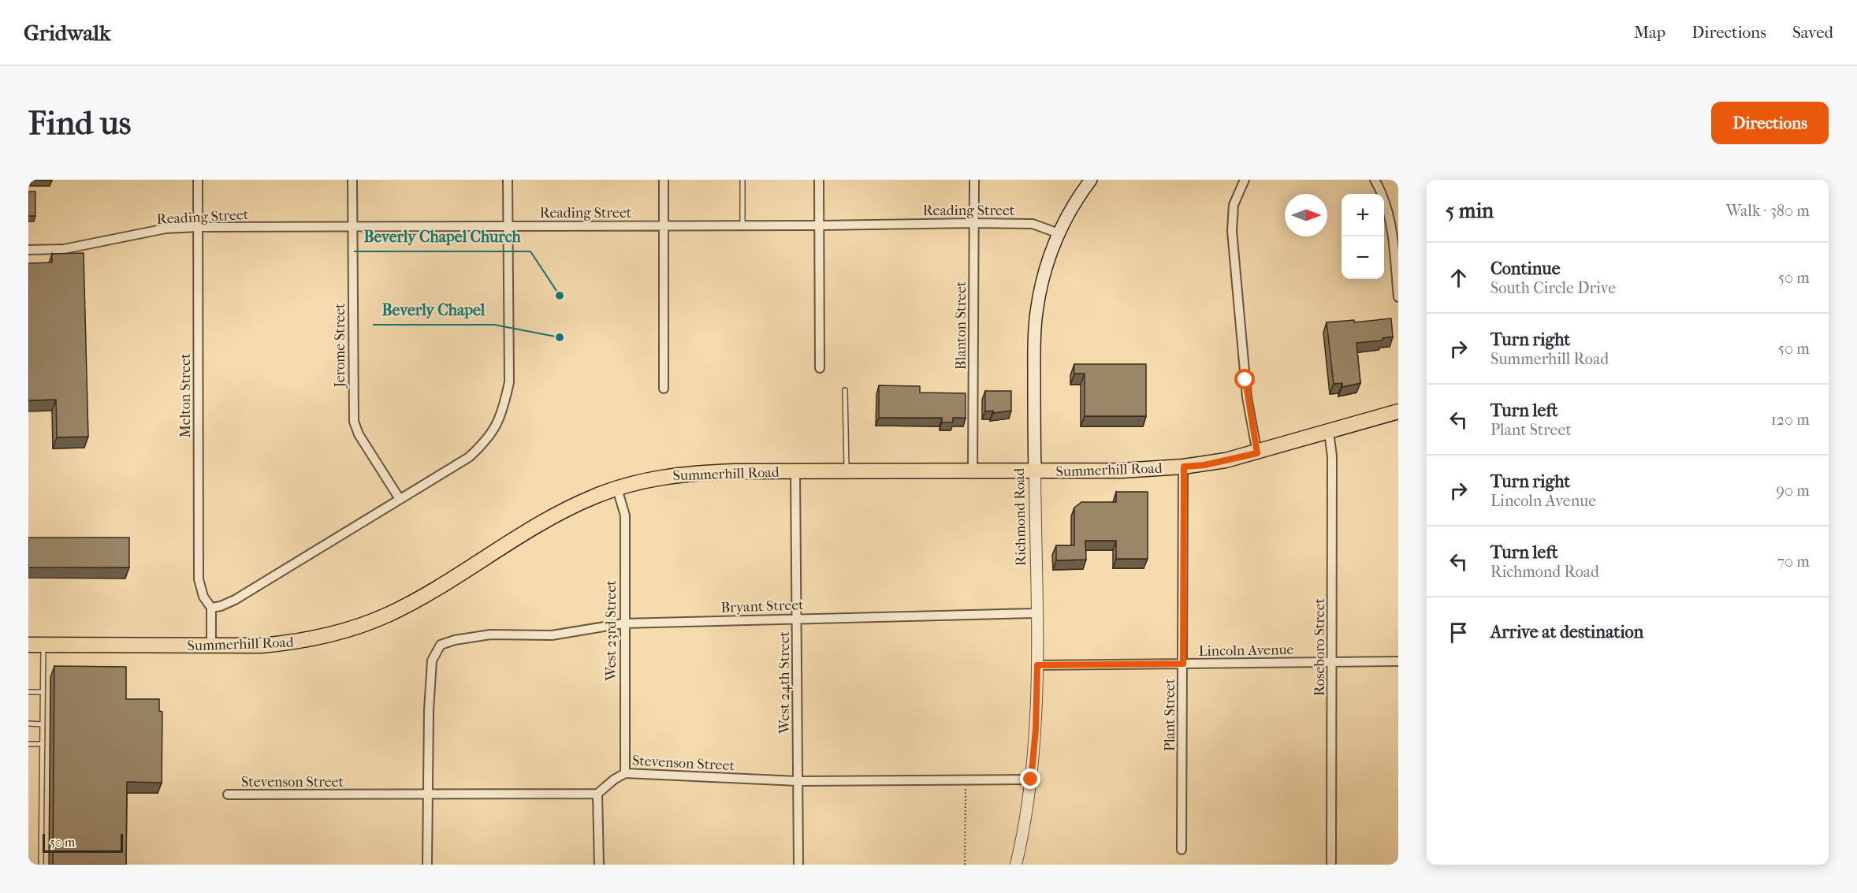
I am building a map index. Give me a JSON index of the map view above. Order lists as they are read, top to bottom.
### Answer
{
  "streets": {
    "main road": ["Summerhill Road", "Richmond Road"],
    "street": [
      "Reading Street",
      "Blanton Street",
      "Jerome Street",
      "Melton Street",
      "Bryant Street",
      "West 23rd Street",
      "Roseboro Street",
      "Lincoln Avenue",
      "West 24th Street",
      "Plant Street",
      "Stevenson Street"
    ]
  },
  "crossings": [
    ["Reading Street", "Blanton Street"],
    ["Reading Street", "Jerome Street"],
    ["Reading Street", "Melton Street"],
    ["Reading Street", "Richmond Road"],
    ["Blanton Street", "Summerhill Road"],
    ["Summerhill Road", "Richmond Road"],
    ["Summerhill Road", "West 23rd Street"],
    ["Summerhill Road", "Roseboro Street"],
    ["Summerhill Road", "West 24th Street"],
    ["Summerhill Road", "Plant Street"],
    ["Richmond Road", "Bryant Street"],
    ["Richmond Road", "Lincoln Avenue"],
    ["Richmond Road", "Stevenson Street"],
    ["Bryant Street", "West 23rd Street"],
    ["Bryant Street", "West 24th Street"],
    ["Bryant Street", "Stevenson Street"],
    ["West 23rd Street", "Stevenson Street"],
    ["Roseboro Street", "Lincoln Avenue"],
    ["Lincoln Avenue", "Plant Street"],
    ["West 24th Street", "Stevenson Street"]
  ],
  "places": ["Beverly Chapel Church", "Beverly Chapel"],
  "scale_bar": "50 m",
  "north": "right",
  "page": {
    "header": "Gridwalk",
    "nav": ["Map", "Directions", "Saved"],
    "buttons": "Directions",
    "title": "Find us",
    "heading": ["5 min", "Walk · 380 m"],
    "map_buttons": ["+", "−"],
    "list": [
      ["Continue", "South Circle Drive", "50 m"],
      ["Turn right", "Summerhill Road", "50 m"],
      ["Turn left", "Plant Street", "120 m"],
      ["Turn right", "Lincoln Avenue", "90 m"],
      ["Turn left", "Richmond Road", "70 m"],
      "Arrive at destination"
    ],
    "scale": "50 m"
  }
}
